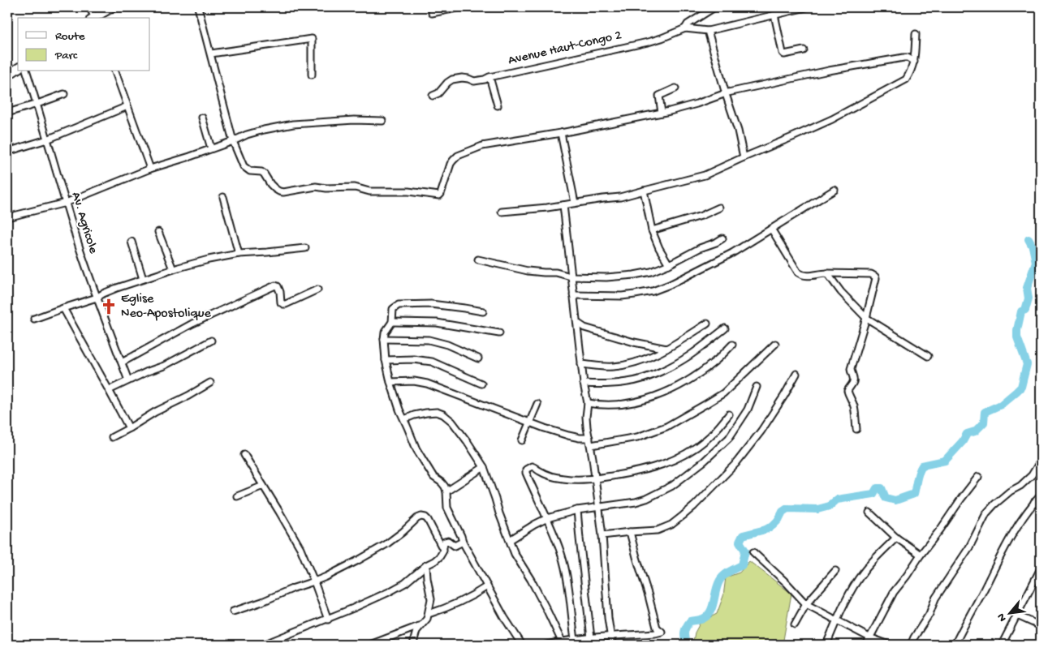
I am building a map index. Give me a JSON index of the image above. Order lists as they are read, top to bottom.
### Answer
{
  "streets": {
    "street": ["Avenue Haut-Congo 2", "Av. Agricole"]
  },
  "places": {
    "church": ["Eglise Neo-Apostolique"]
  },
  "legend": ["Route", "Parc"],
  "north": "bottom left"
}
